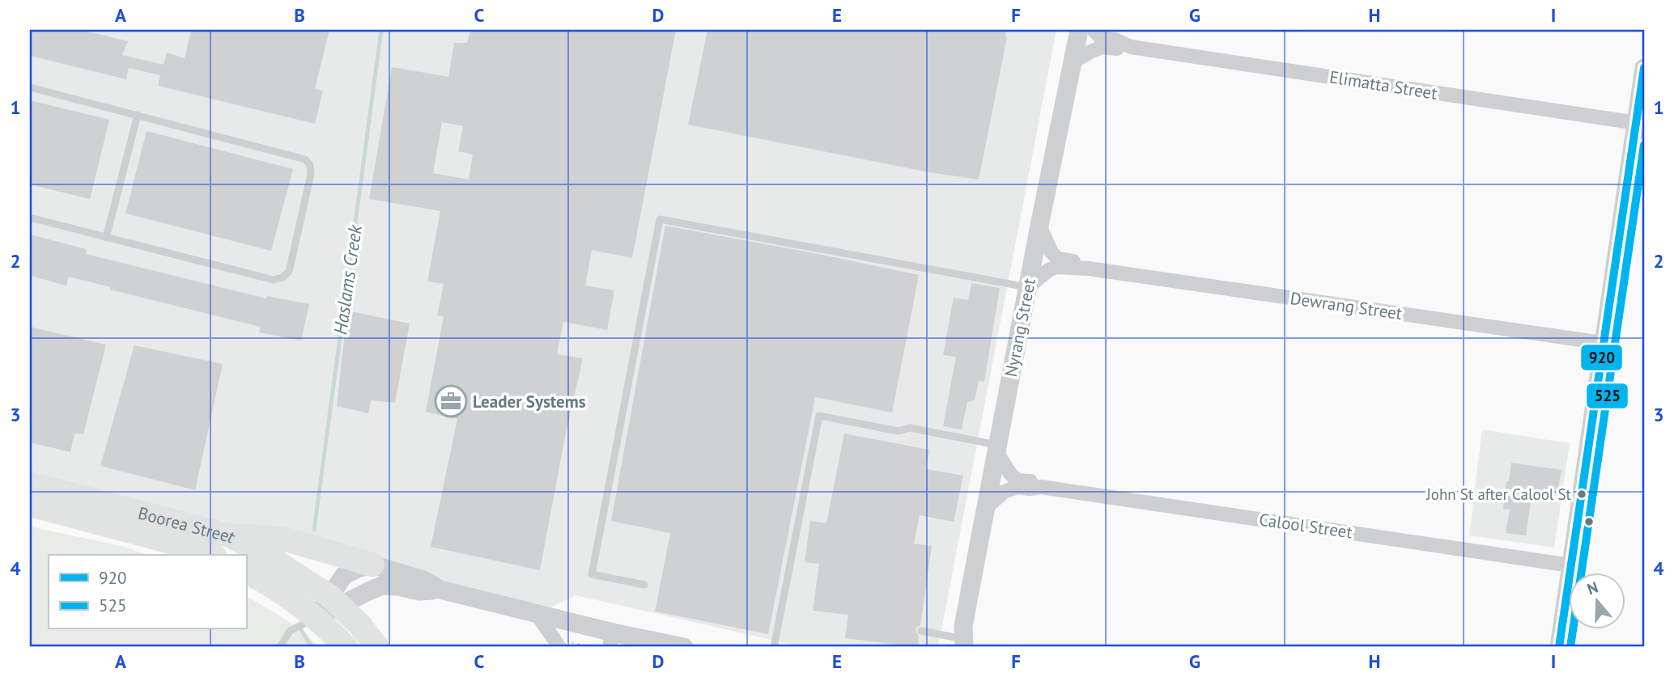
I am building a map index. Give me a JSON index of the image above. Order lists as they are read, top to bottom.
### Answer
{
  "streets": {
    "highway": ["Boorea Street"],
    "street": [
      "Elimatta Street",
      "Dewrang Street",
      "Nyrang Street",
      "Calool Street"
    ]
  },
  "crossings": [
    ["Elimatta Street", "Nyrang Street"],
    ["Dewrang Street", "Nyrang Street"],
    ["Nyrang Street", "Calool Street"]
  ],
  "water": ["Haslams Creek"],
  "places": {
    "office": ["Leader Systems"],
    "other": ["John St after Calool St"]
  },
  "lines": ["transit line 920", "transit line 525"],
  "legend": ["920", "525"],
  "north": "top",
  "grid": {
    "columns": [
      "A",
      "B",
      "C",
      "D",
      "E",
      "F",
      "G",
      "H",
      "I"
    ],
    "rows": [
      "1",
      "2",
      "3",
      "4"
    ]
  }
}
